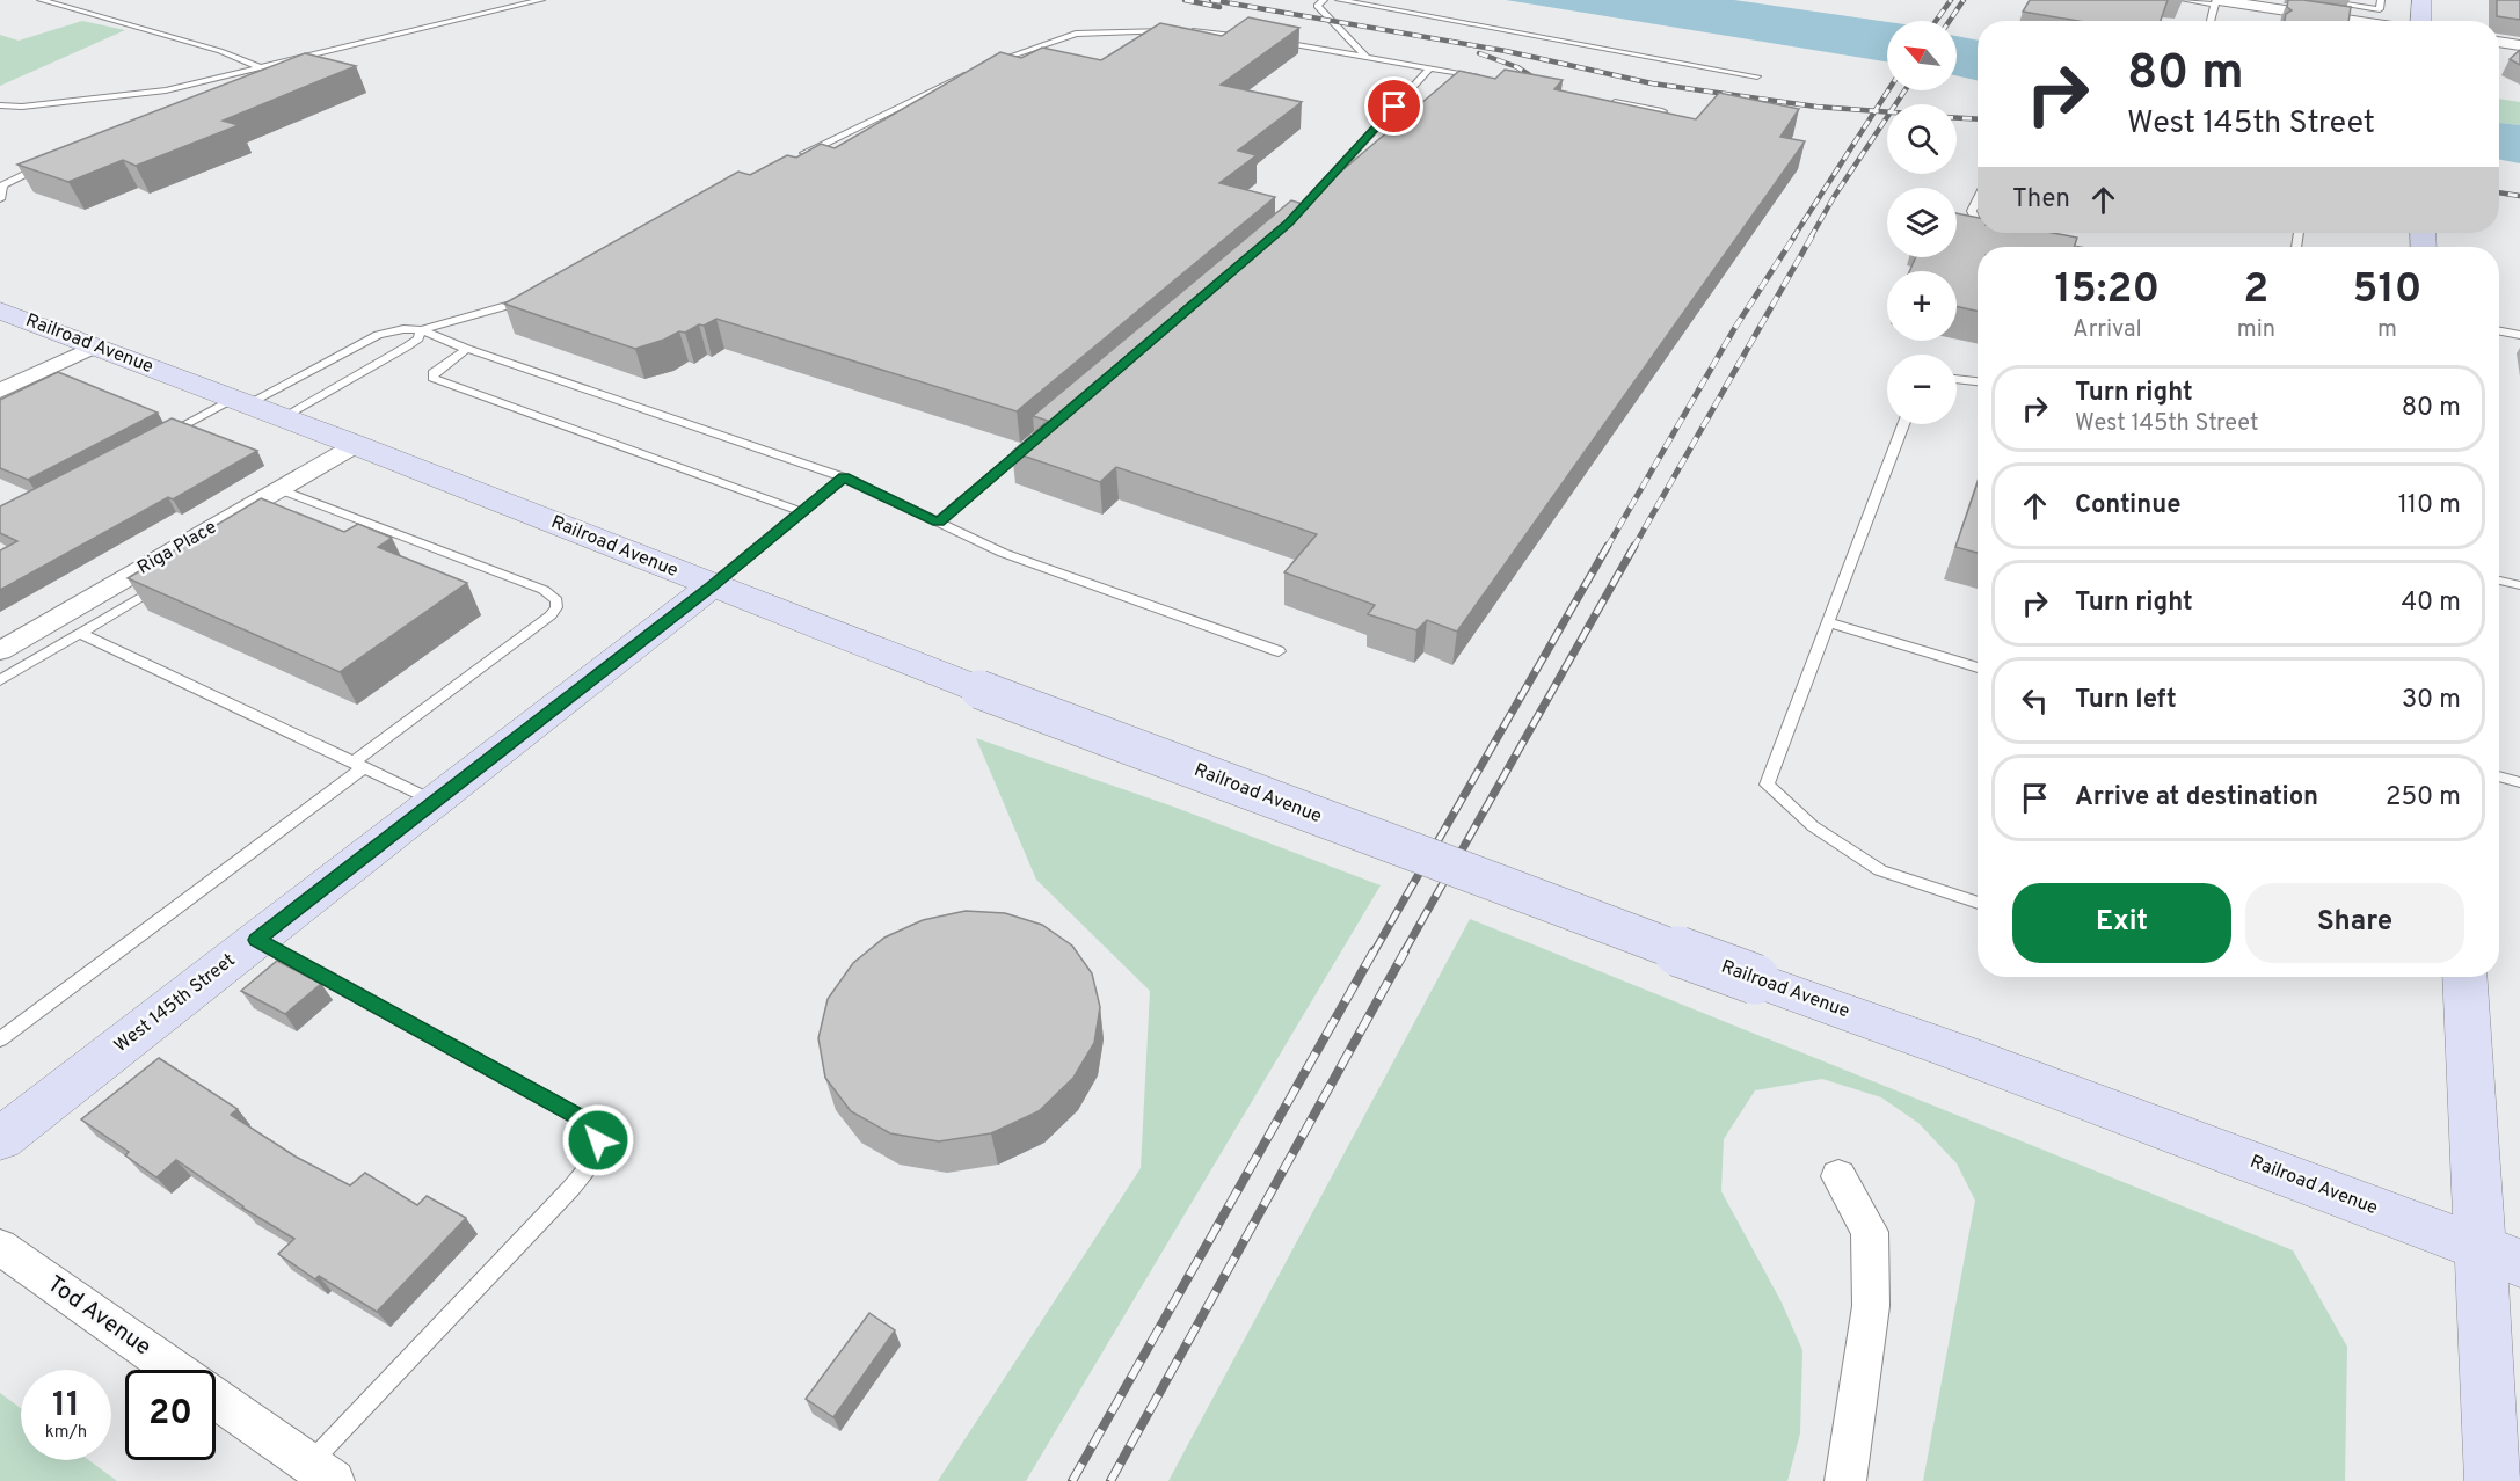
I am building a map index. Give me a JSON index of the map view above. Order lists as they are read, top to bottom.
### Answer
{
  "streets": {
    "street": [
      "Railroad Avenue",
      "Riga Place",
      "West 145th Street",
      "Tod Avenue"
    ]
  },
  "crossings": [
    ["Railroad Avenue", "Riga Place"],
    ["Railroad Avenue", "West 145th Street"]
  ],
  "north": "top left",
  "page": {
    "map_buttons": ["+", "−"],
    "turn": ["80 m", "West 145th Street"],
    "then": "Then",
    "eta": [
      "15:20",
      "Arrival",
      "2",
      "min",
      "510",
      "m"
    ],
    "list": [
      {
        "name": "Turn right",
        "note": "West 145th Street",
        "value": "80 m"
      },
      {
        "name": "Continue",
        "value": "110 m"
      },
      {
        "name": "Turn right",
        "value": "40 m"
      },
      {
        "name": "Turn left",
        "value": "30 m"
      },
      {
        "name": "Arrive at destination",
        "value": "250 m"
      }
    ],
    "buttons": ["Exit", "Share"],
    "speed": "11 km/h",
    "limit": "20"
  }
}
